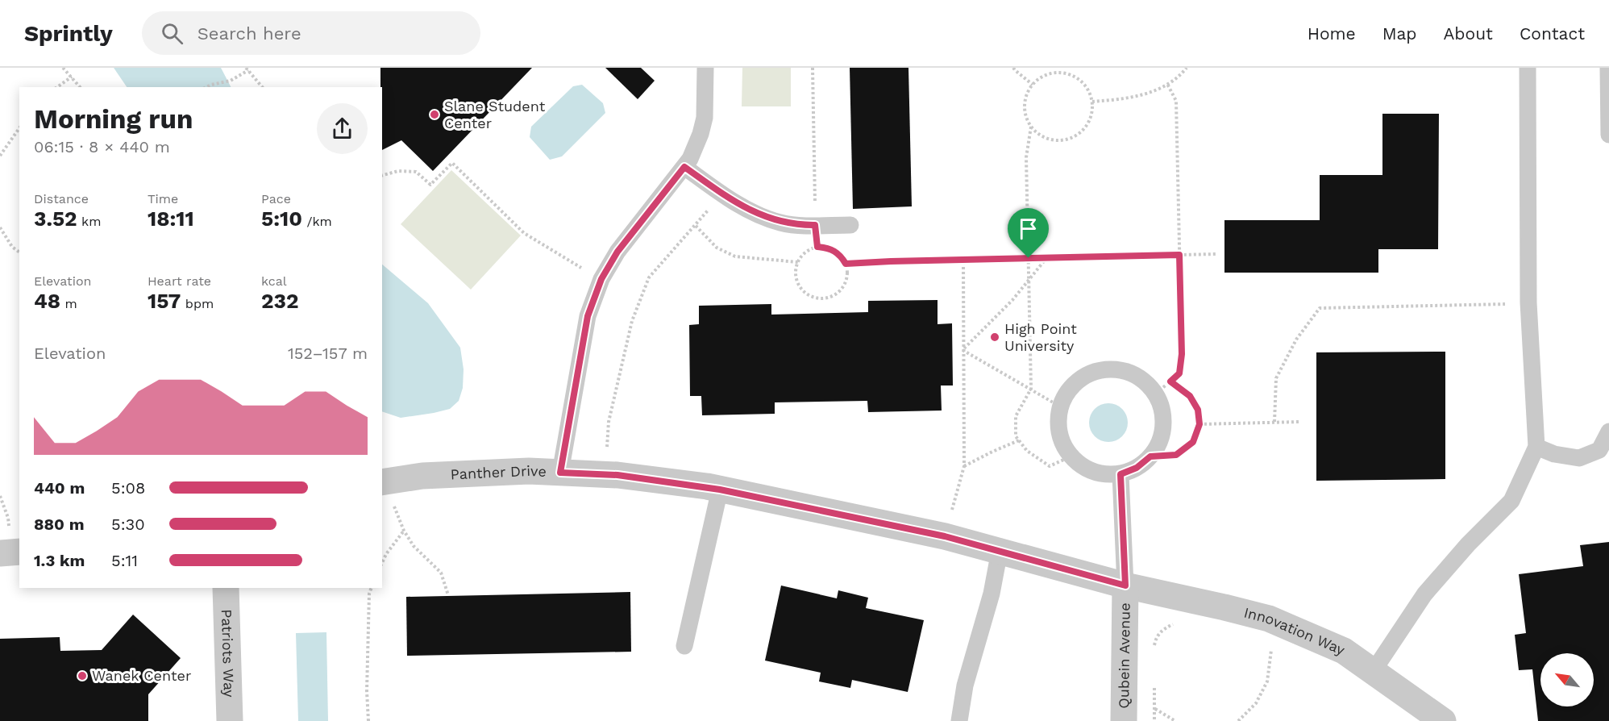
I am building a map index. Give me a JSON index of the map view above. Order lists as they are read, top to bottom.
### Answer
{
  "streets": {
    "street": [
      "Panther Drive",
      "Innovation Way",
      "Patriots Way",
      "Qubein Avenue"
    ]
  },
  "crossings": [
    ["Panther Drive", "Innovation Way"],
    ["Panther Drive", "Qubein Avenue"],
    ["Innovation Way", "Qubein Avenue"]
  ],
  "places": ["Slane Student Center", "High Point University", "Wanek Center"],
  "north": "top left",
  "page": {
    "header": "Sprintly",
    "search": "Search here",
    "nav": [
      "Home",
      "Map",
      "About",
      "Contact"
    ],
    "heading": ["Morning run", "06:15 · 8 × 440 m"],
    "stats": [
      ["Distance", "3.52 km"],
      ["Time", "18:11"],
      ["Pace", "5:10 /km"],
      ["Elevation", "48 m"],
      ["Heart rate", "157 bpm"],
      ["kcal", "232"]
    ],
    "chart": ["Elevation", "152–157 m"],
    "list": [
      {
        "name": "440 m",
        "note": "5:08"
      },
      {
        "name": "880 m",
        "note": "5:30"
      },
      {
        "name": "1.3 km",
        "note": "5:11"
      }
    ]
  }
}
